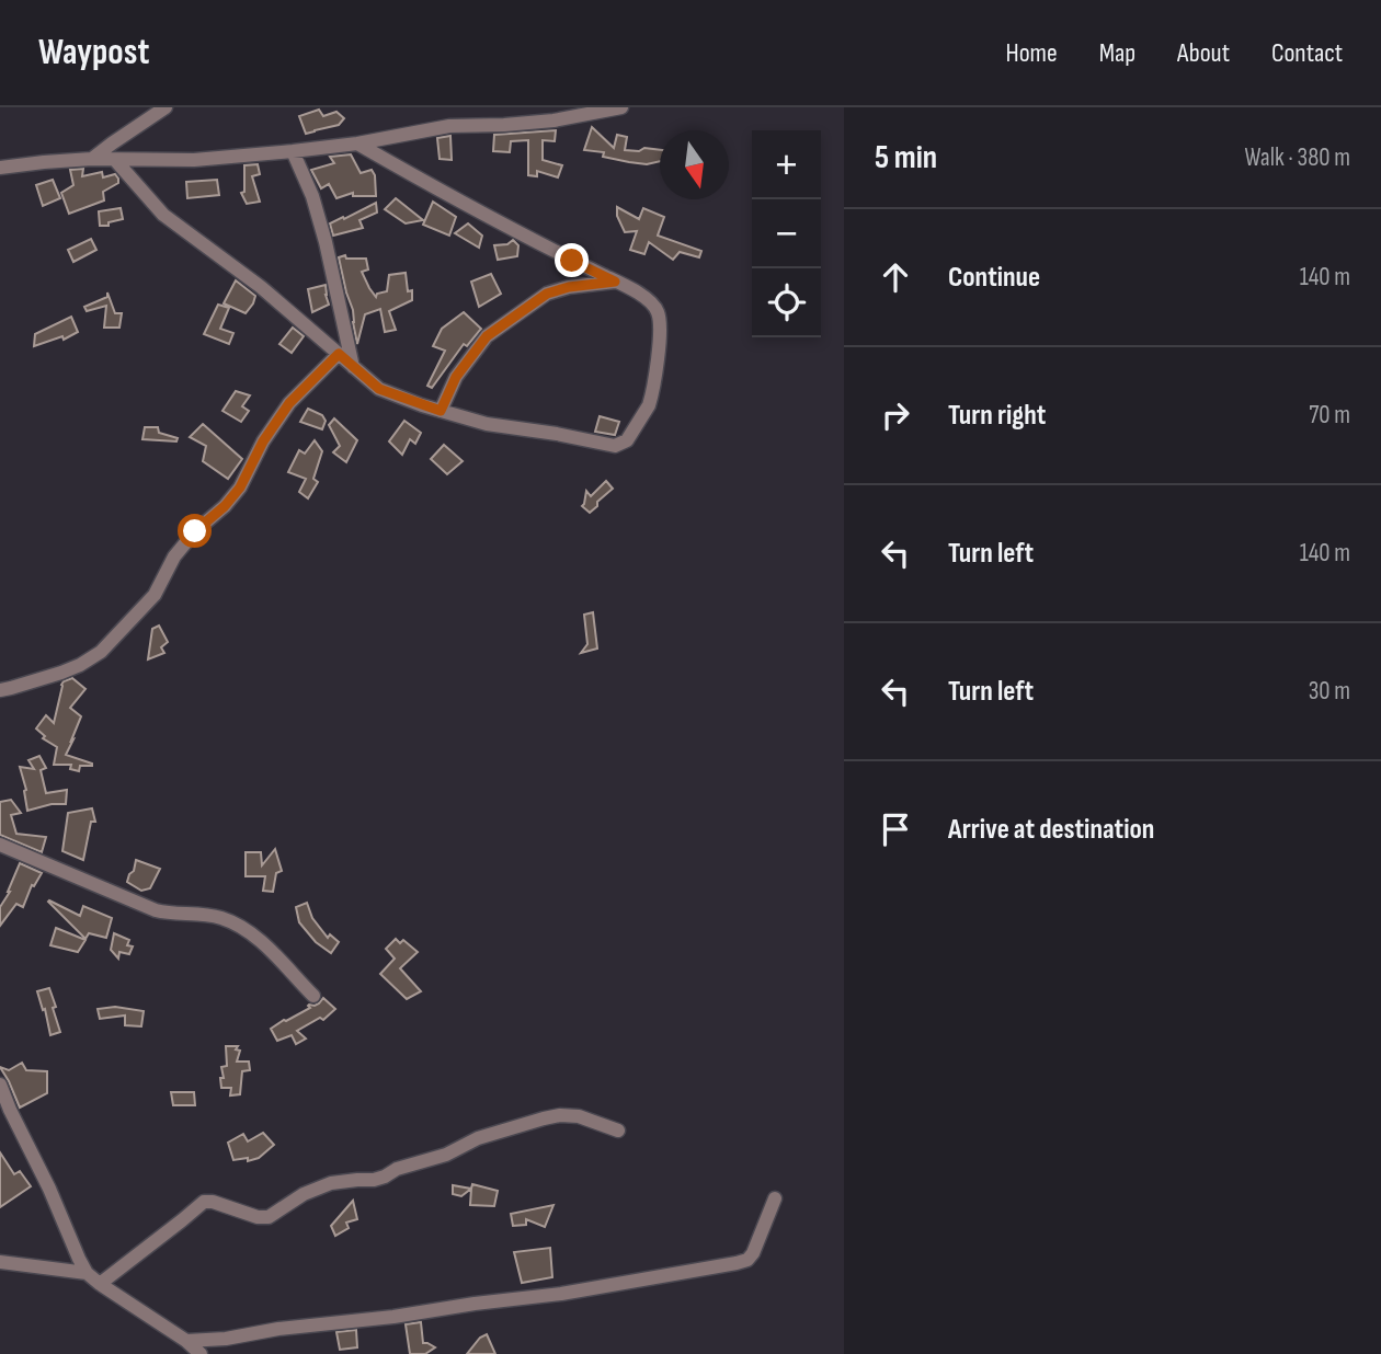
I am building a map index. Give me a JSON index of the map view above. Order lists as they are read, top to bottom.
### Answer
{
  "north": "bottom",
  "page": {
    "header": "Waypost",
    "nav": [
      "Home",
      "Map",
      "About",
      "Contact"
    ],
    "heading": ["5 min", "Walk · 380 m"],
    "map_buttons": ["+", "−"],
    "list": [
      ["Continue", "140 m"],
      ["Turn right", "70 m"],
      ["Turn left", "140 m"],
      ["Turn left", "30 m"],
      "Arrive at destination"
    ]
  }
}
